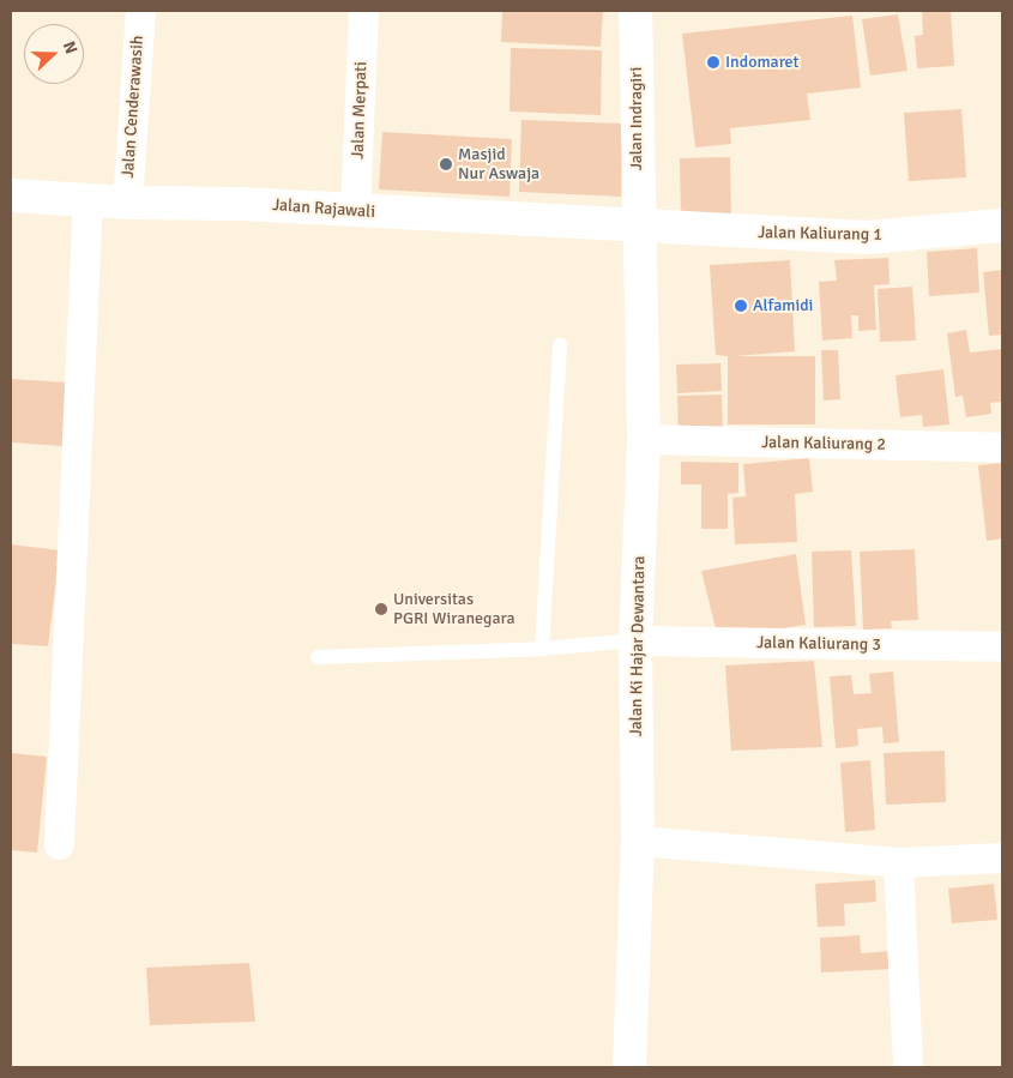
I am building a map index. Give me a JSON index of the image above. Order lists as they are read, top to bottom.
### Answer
{
  "streets": {
    "main road": [
      "Jalan Indragiri",
      "Jalan Rajawali",
      "Jalan Kaliurang 1",
      "Jalan Ki Hajar Dewantara"
    ],
    "street": [
      "Jalan Cenderawasih",
      "Jalan Merpati",
      "Jalan Kaliurang 2",
      "Jalan Kaliurang 3"
    ]
  },
  "crossings": [
    ["Jalan Cenderawasih", "Jalan Rajawali"],
    ["Jalan Merpati", "Jalan Rajawali"],
    ["Jalan Indragiri", "Jalan Rajawali"],
    ["Jalan Indragiri", "Jalan Kaliurang 1"],
    ["Jalan Indragiri", "Jalan Ki Hajar Dewantara"],
    ["Jalan Rajawali", "Jalan Kaliurang 1"],
    ["Jalan Rajawali", "Jalan Ki Hajar Dewantara"],
    ["Jalan Kaliurang 1", "Jalan Ki Hajar Dewantara"],
    ["Jalan Kaliurang 2", "Jalan Ki Hajar Dewantara"],
    ["Jalan Kaliurang 3", "Jalan Ki Hajar Dewantara"]
  ],
  "places": [
    "Indomaret",
    "Masjid Nur Aswaja",
    "Alfamidi",
    "Universitas PGRI Wiranegara"
  ],
  "north": "right"
}
